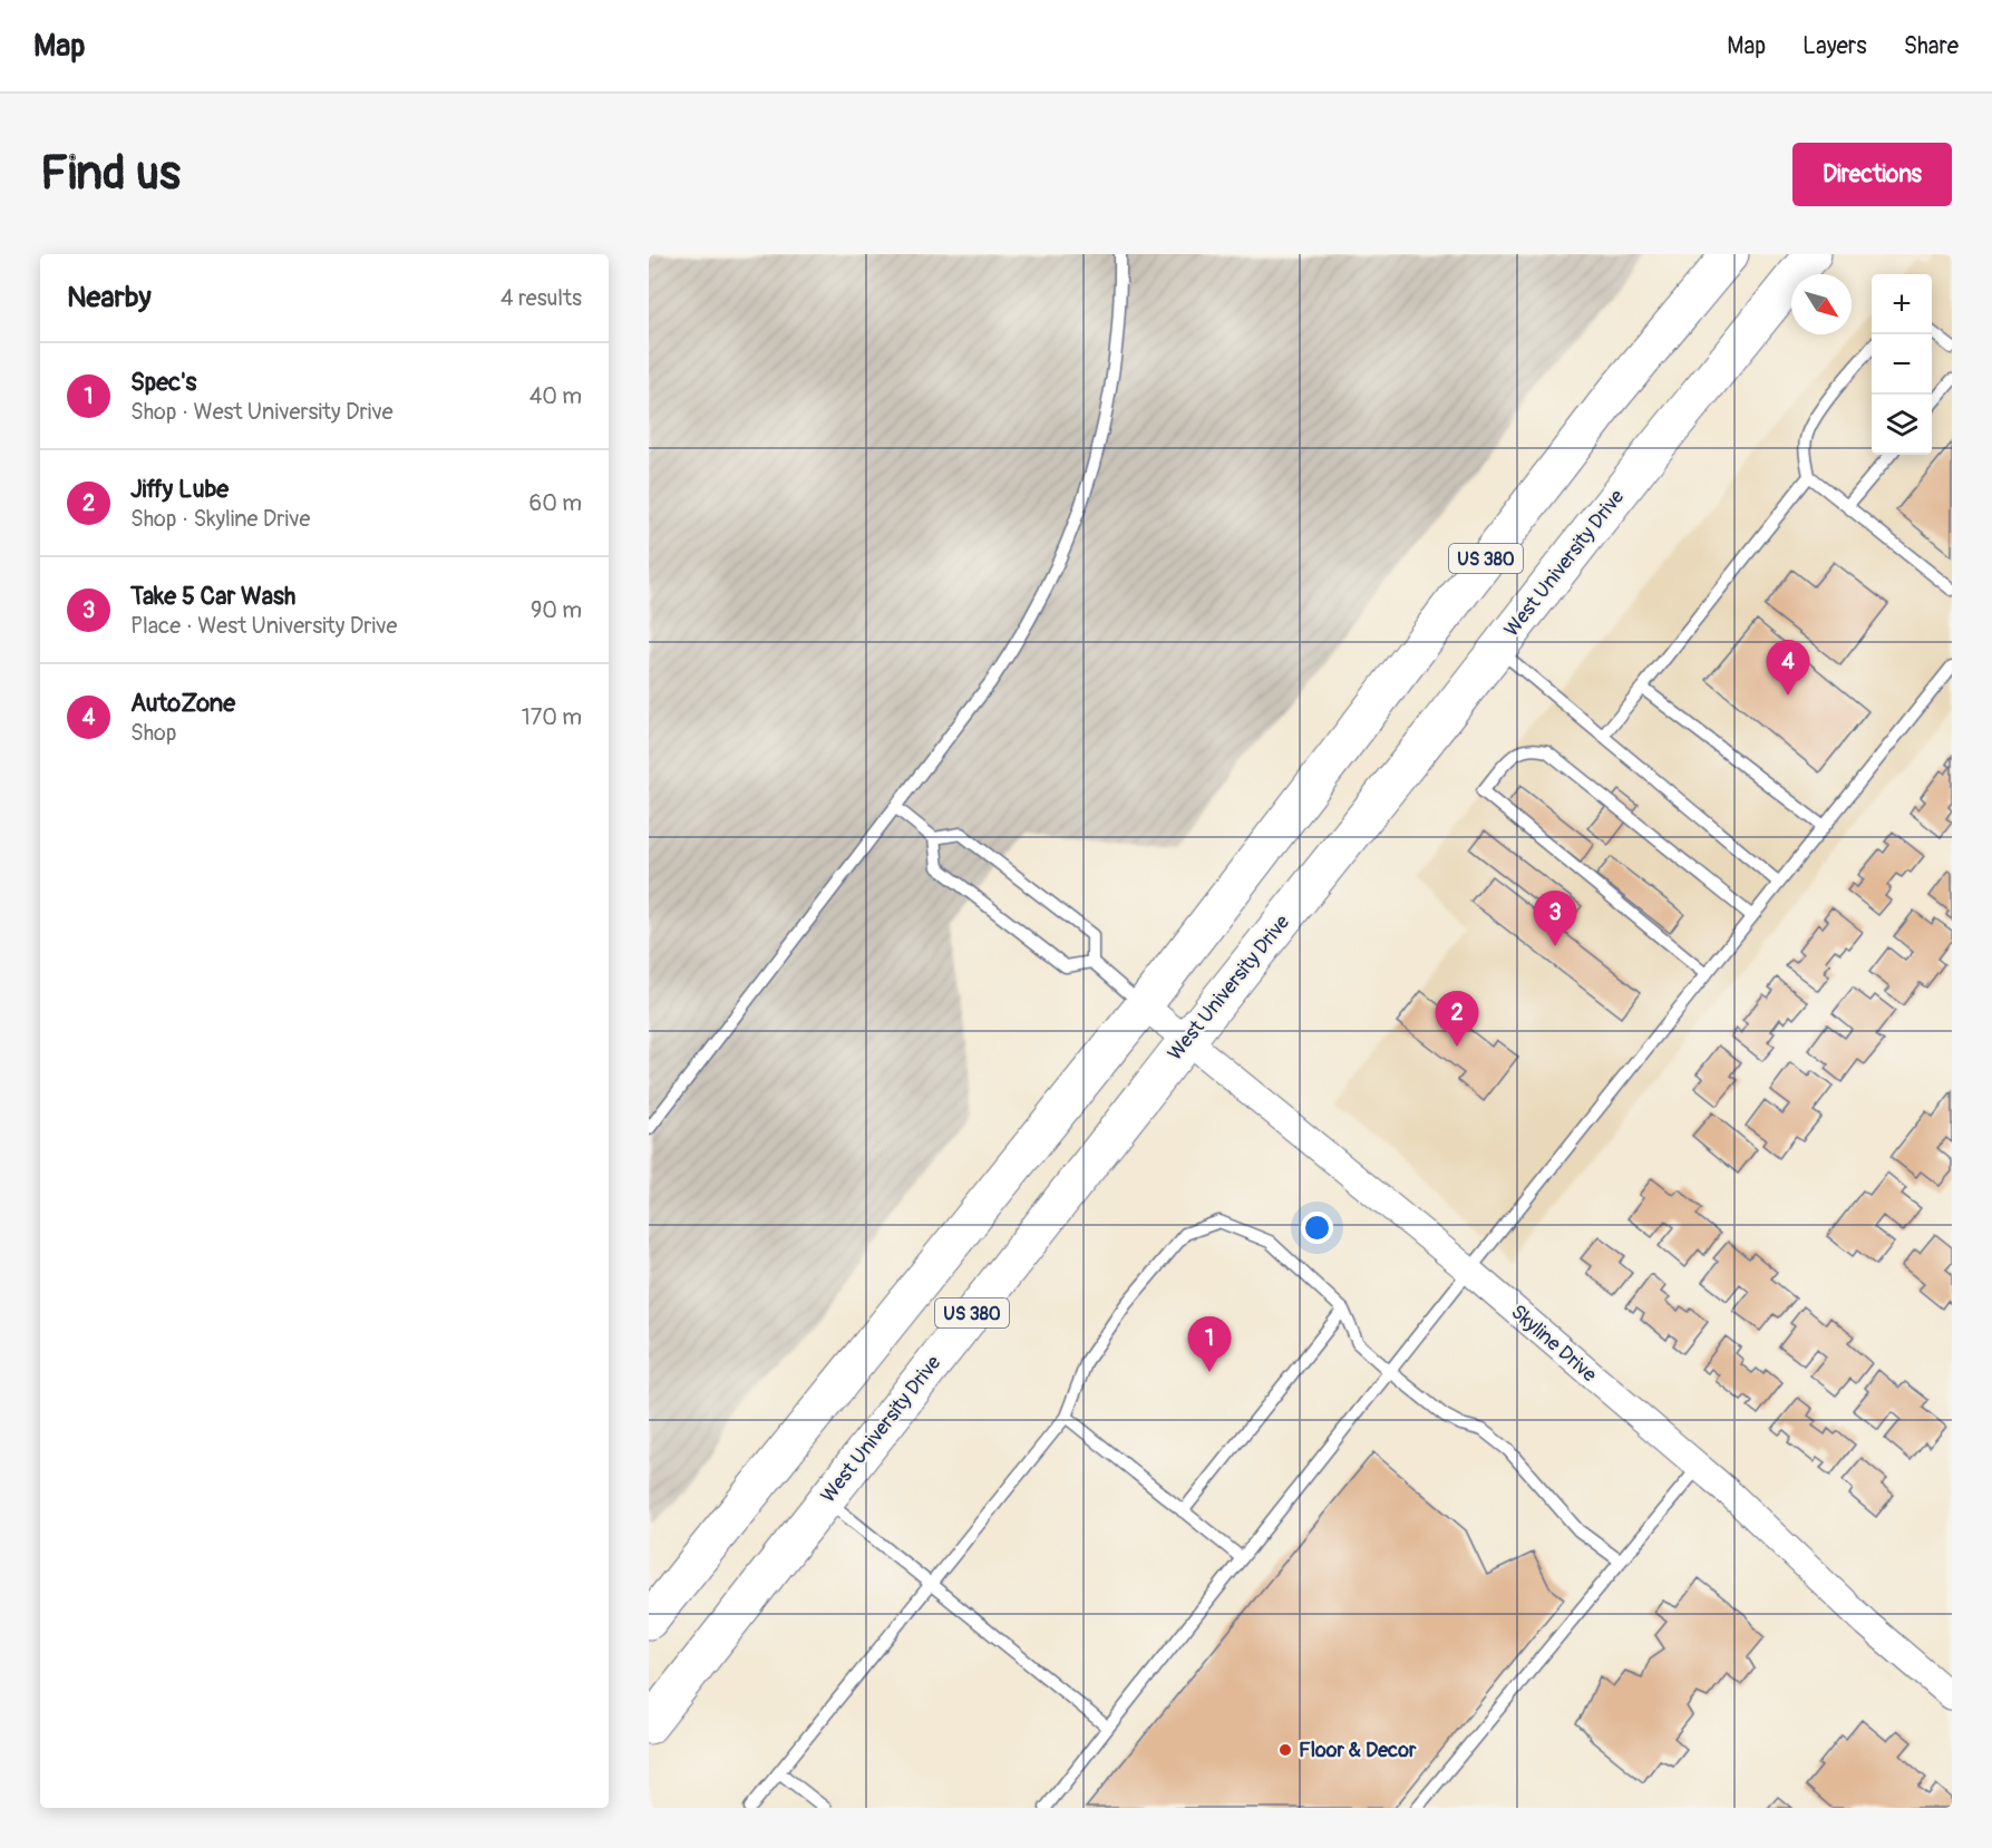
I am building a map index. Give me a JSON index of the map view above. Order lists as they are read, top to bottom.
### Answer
{
  "streets": {
    "highway": ["US 380", "West University Drive"],
    "street": ["Skyline Drive"]
  },
  "crossings": [
    ["US 380", "Skyline Drive"],
    ["West University Drive", "Skyline Drive"]
  ],
  "places": ["Floor & Decor"],
  "north": "bottom right",
  "page": {
    "header": "Map",
    "nav": ["Map", "Layers", "Share"],
    "buttons": "Directions",
    "title": "Find us",
    "heading": ["Nearby", "4 results"],
    "map_buttons": ["+", "−"],
    "list": [
      {
        "mark": "1",
        "name": "Spec's",
        "note": "Shop · West University Drive",
        "value": "40 m"
      },
      {
        "mark": "2",
        "name": "Jiffy Lube",
        "note": "Shop · Skyline Drive",
        "value": "60 m"
      },
      {
        "mark": "3",
        "name": "Take 5 Car Wash",
        "note": "Place · West University Drive",
        "value": "90 m"
      },
      {
        "mark": "4",
        "name": "AutoZone",
        "note": "Shop",
        "value": "170 m"
      }
    ],
    "pins": [
      "4",
      "3",
      "2",
      "1"
    ]
  }
}
